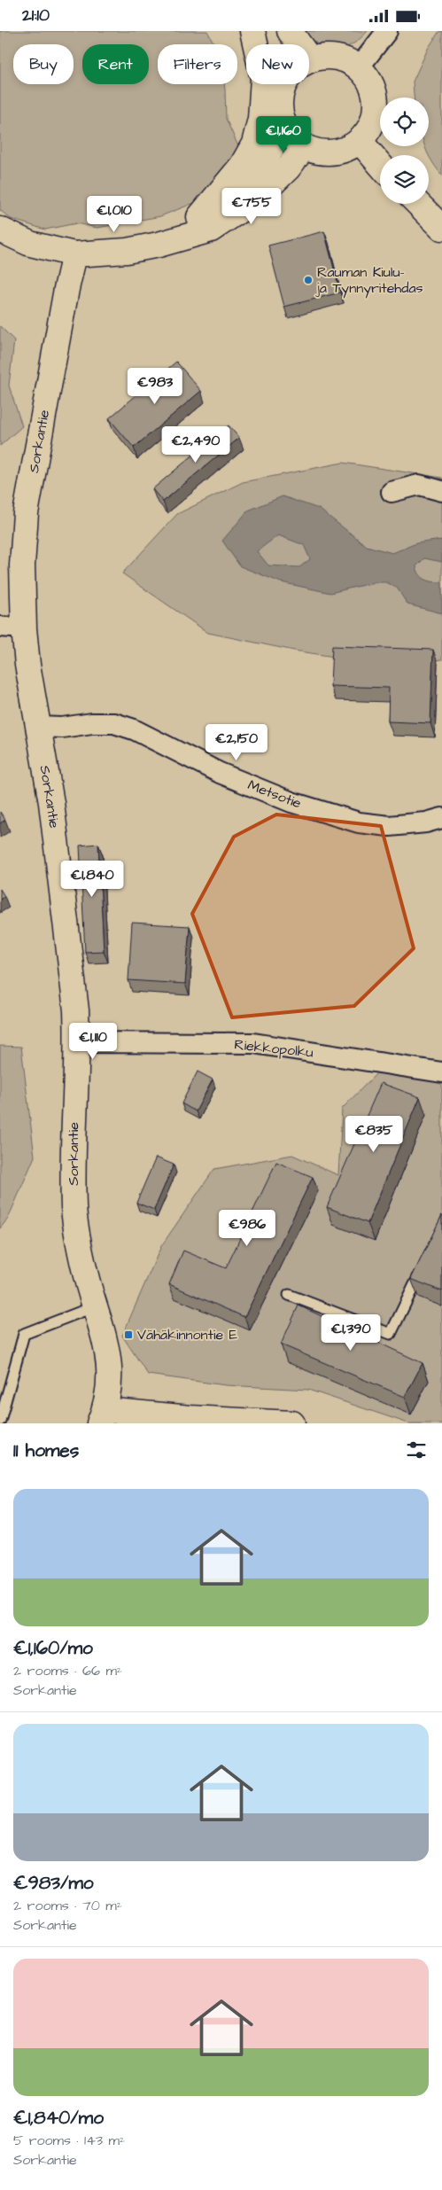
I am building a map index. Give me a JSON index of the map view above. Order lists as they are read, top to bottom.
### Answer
{
  "streets": {
    "main road": ["Sorkantie"],
    "street": ["Metsotie", "Riekkopolku"]
  },
  "crossings": [
    ["Sorkantie", "Metsotie"],
    ["Sorkantie", "Riekkopolku"]
  ],
  "places": {
    "other": ["Rauman Kiulu- ja Tynnyritehdas"],
    "transit": ["Vähäkinnontie E"]
  },
  "page": {
    "status": "21:10",
    "chip": [
      "Buy",
      "Rent",
      "Filters",
      "New"
    ],
    "price": [
      "€1,160",
      "€755",
      "€1,010",
      "€983",
      "€2,490",
      "€2,150",
      "€1,840",
      "€1,110",
      "€835",
      "€986",
      "€1,390"
    ],
    "heading": "11 homes",
    "list": [
      {
        "name": "€1,160/mo",
        "note": "2 rooms · 66 m² · Sorkantie"
      },
      {
        "name": "€983/mo",
        "note": "2 rooms · 70 m² · Sorkantie"
      },
      {
        "name": "€1,840/mo",
        "note": "5 rooms · 143 m² · Sorkantie"
      }
    ]
  }
}
